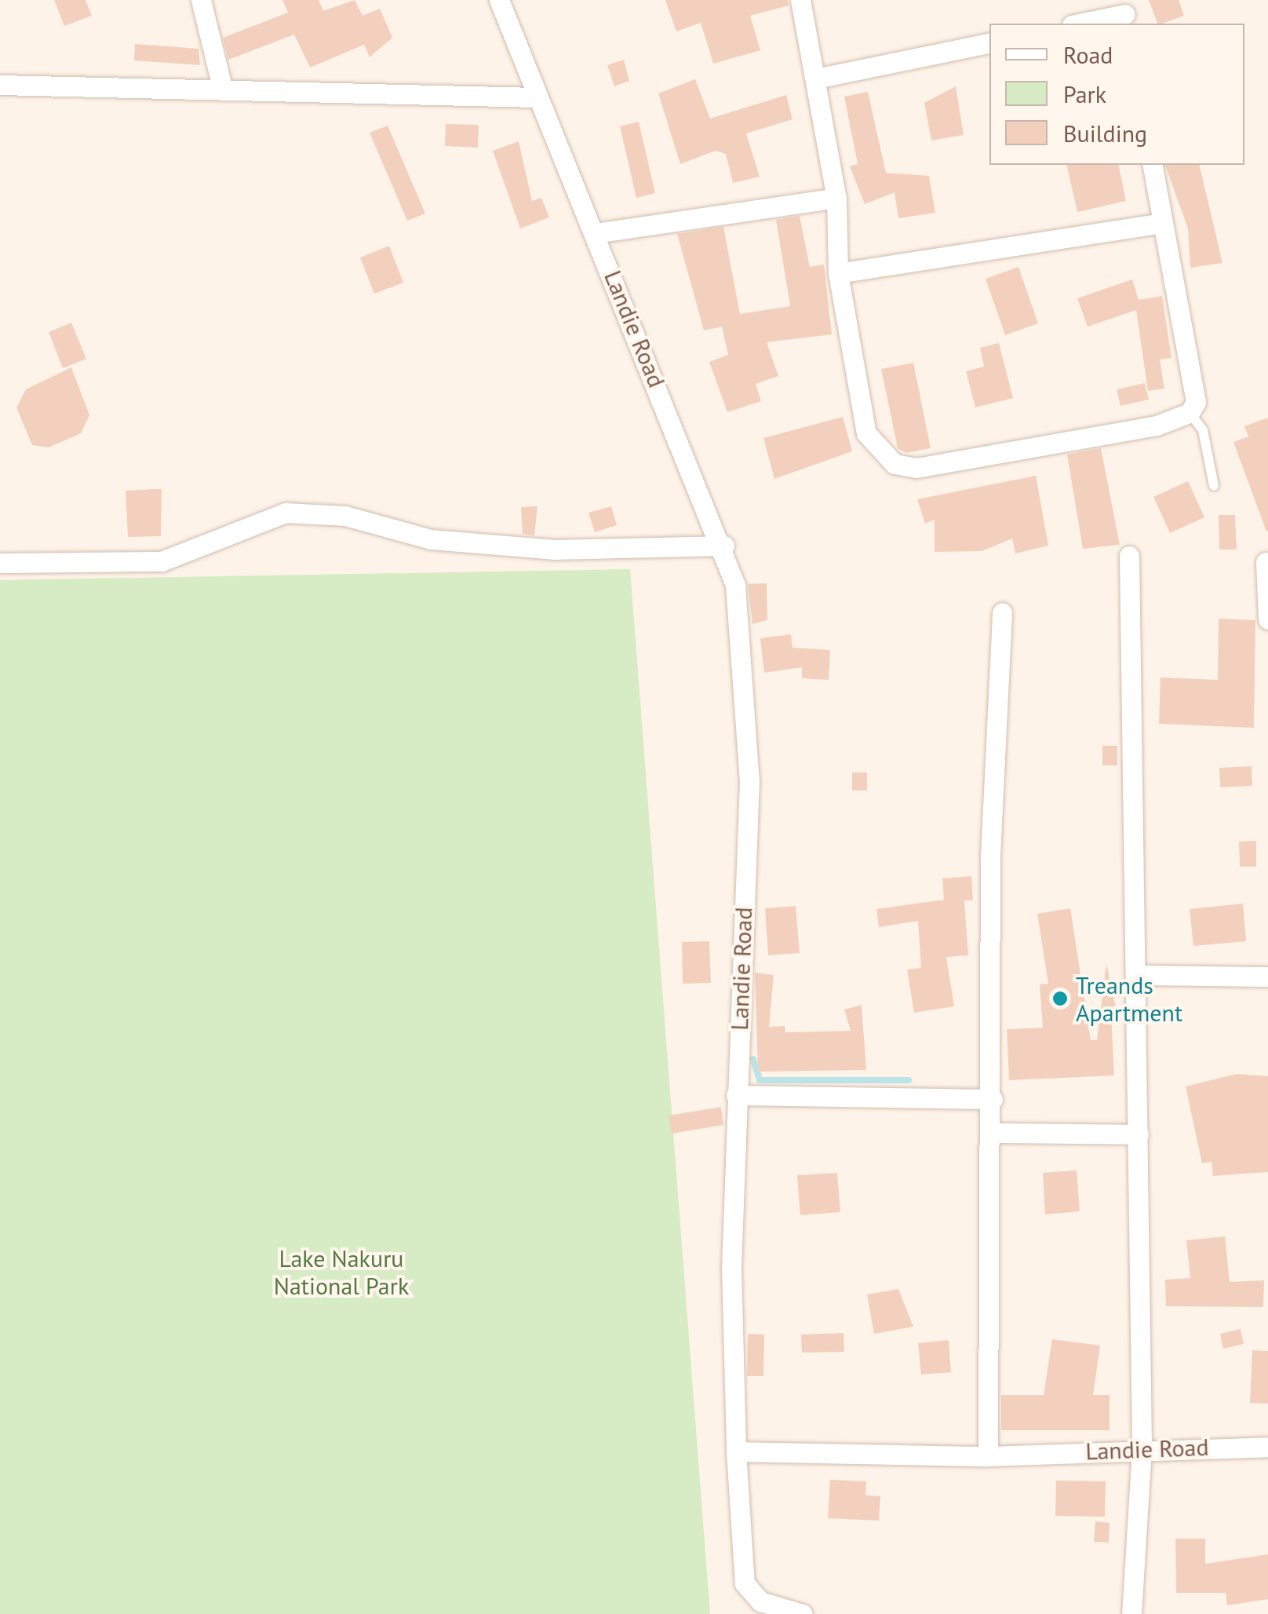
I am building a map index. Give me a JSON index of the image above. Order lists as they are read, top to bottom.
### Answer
{
  "streets": {
    "street": ["Landie Road"]
  },
  "parks": ["Lake Nakuru National Park"],
  "places": ["Treands Apartment"],
  "legend": ["Road", "Park", "Building"]
}
